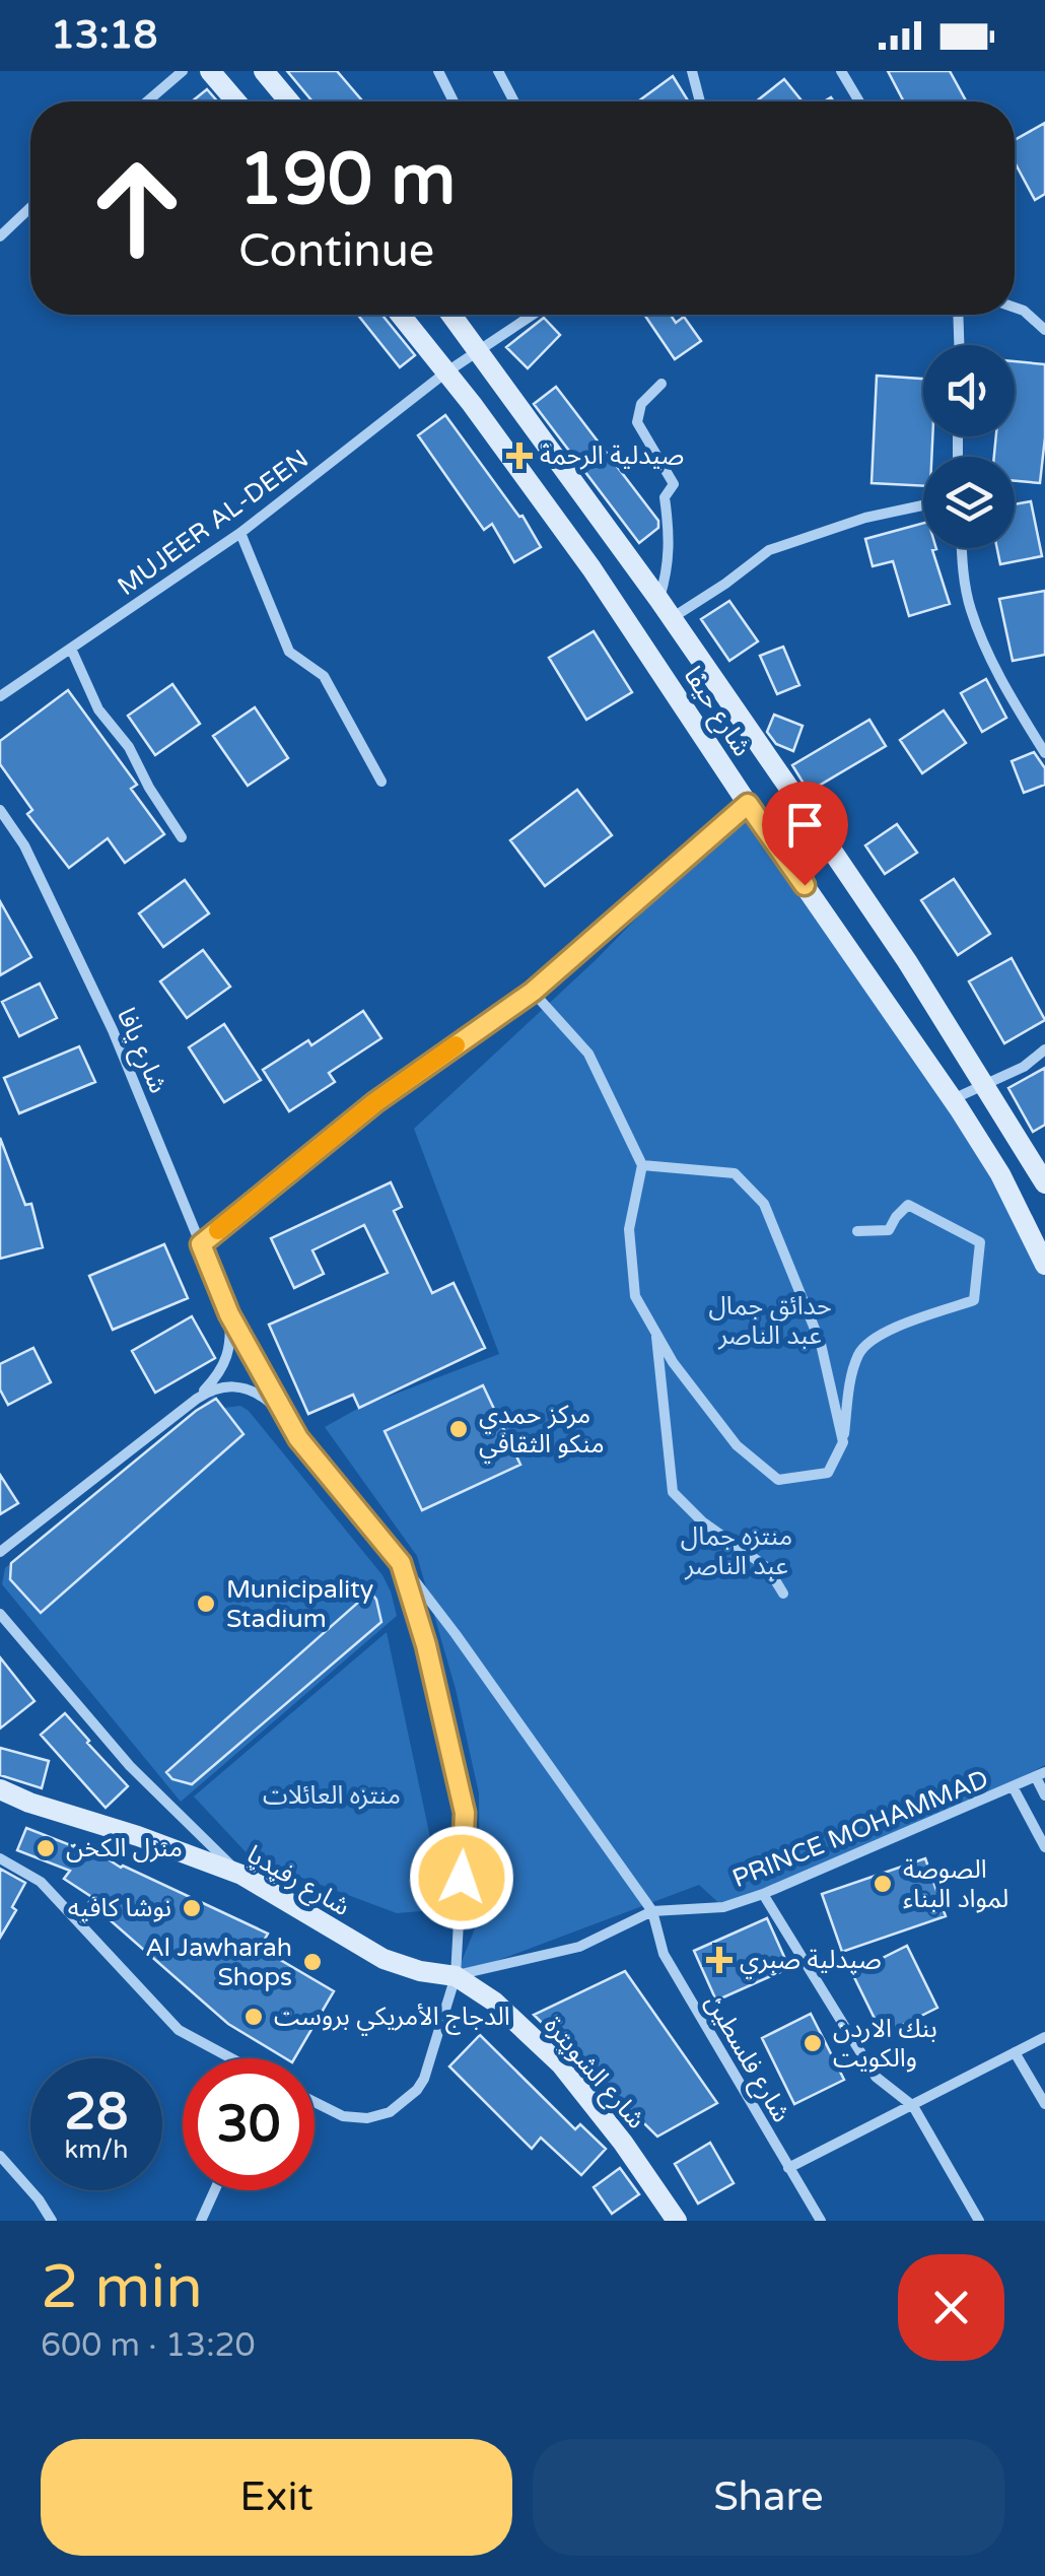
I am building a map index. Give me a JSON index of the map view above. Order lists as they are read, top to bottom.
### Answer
{
  "streets": {
    "main road": ["شارع حيفا", "شارع رفيديا", "شارع الشويترة"],
    "street": [
      "MUJEER AL-DEEN",
      "شارع يافا",
      "PRINCE MOHAMMAD",
      "شارع فلسطين"
    ]
  },
  "crossings": [
    ["MUJEER AL-DEEN", "شارع حيفا"],
    ["PRINCE MOHAMMAD", "شارع رفيديا"],
    ["PRINCE MOHAMMAD", "شارع فلسطين"],
    ["PRINCE MOHAMMAD", "شارع الشويترة"],
    ["شارع رفيديا", "شارع الشويترة"]
  ],
  "parks": ["حدائق جمال عبد الناصر", "منتزه جمال عبد الناصر", "منتزه العائلات"],
  "places": {
    "health": ["صيدلية الرحمة", "صيدلية صبري"],
    "other": [
      "مركز حمدي منكو الثقافي",
      "Municipality Stadium",
      "منزل الكخن",
      "الصوصة لمواد البناء",
      "نوشا كافيه",
      "Al Jawharah Shops",
      "الدجاج الأمريكي بروست",
      "بنك الاردن والكويت"
    ]
  },
  "page": {
    "status": "13:18",
    "turn": ["190 m", "Continue"],
    "speed": "28 km/h",
    "limit": "30",
    "heading": ["2 min", "600 m · 13:20"],
    "buttons": ["Exit", "Share"]
  }
}
